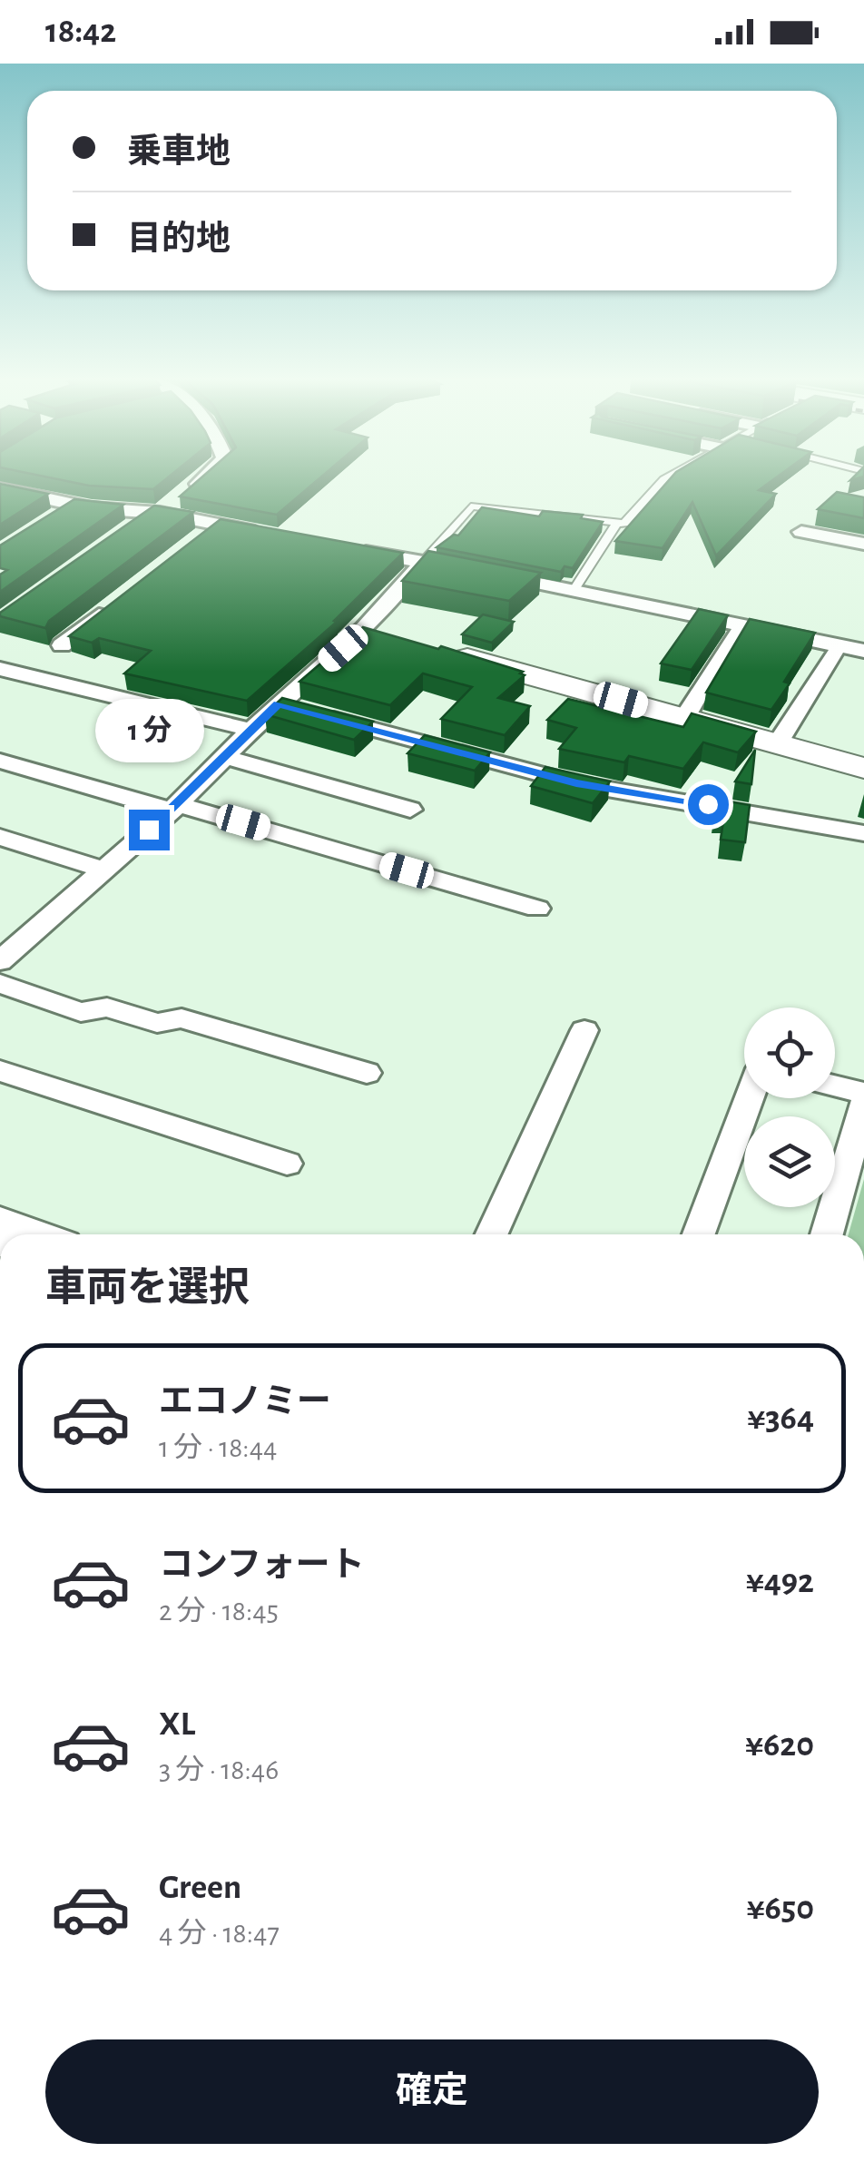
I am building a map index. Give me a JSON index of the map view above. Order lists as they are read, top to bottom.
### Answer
{
  "page": {
    "status": "18:42",
    "banner": ["乗車地", "目的地"],
    "bubble": "1 分",
    "heading": "車両を選択",
    "list": [
      {
        "name": "エコノミー",
        "note": "1 分 · 18:44",
        "value": "¥364"
      },
      {
        "name": "コンフォート",
        "note": "2 分 · 18:45",
        "value": "¥492"
      },
      {
        "name": "XL",
        "note": "3 分 · 18:46",
        "value": "¥620"
      },
      {
        "name": "Green",
        "note": "4 分 · 18:47",
        "value": "¥650"
      }
    ],
    "buttons": "確定"
  }
}
